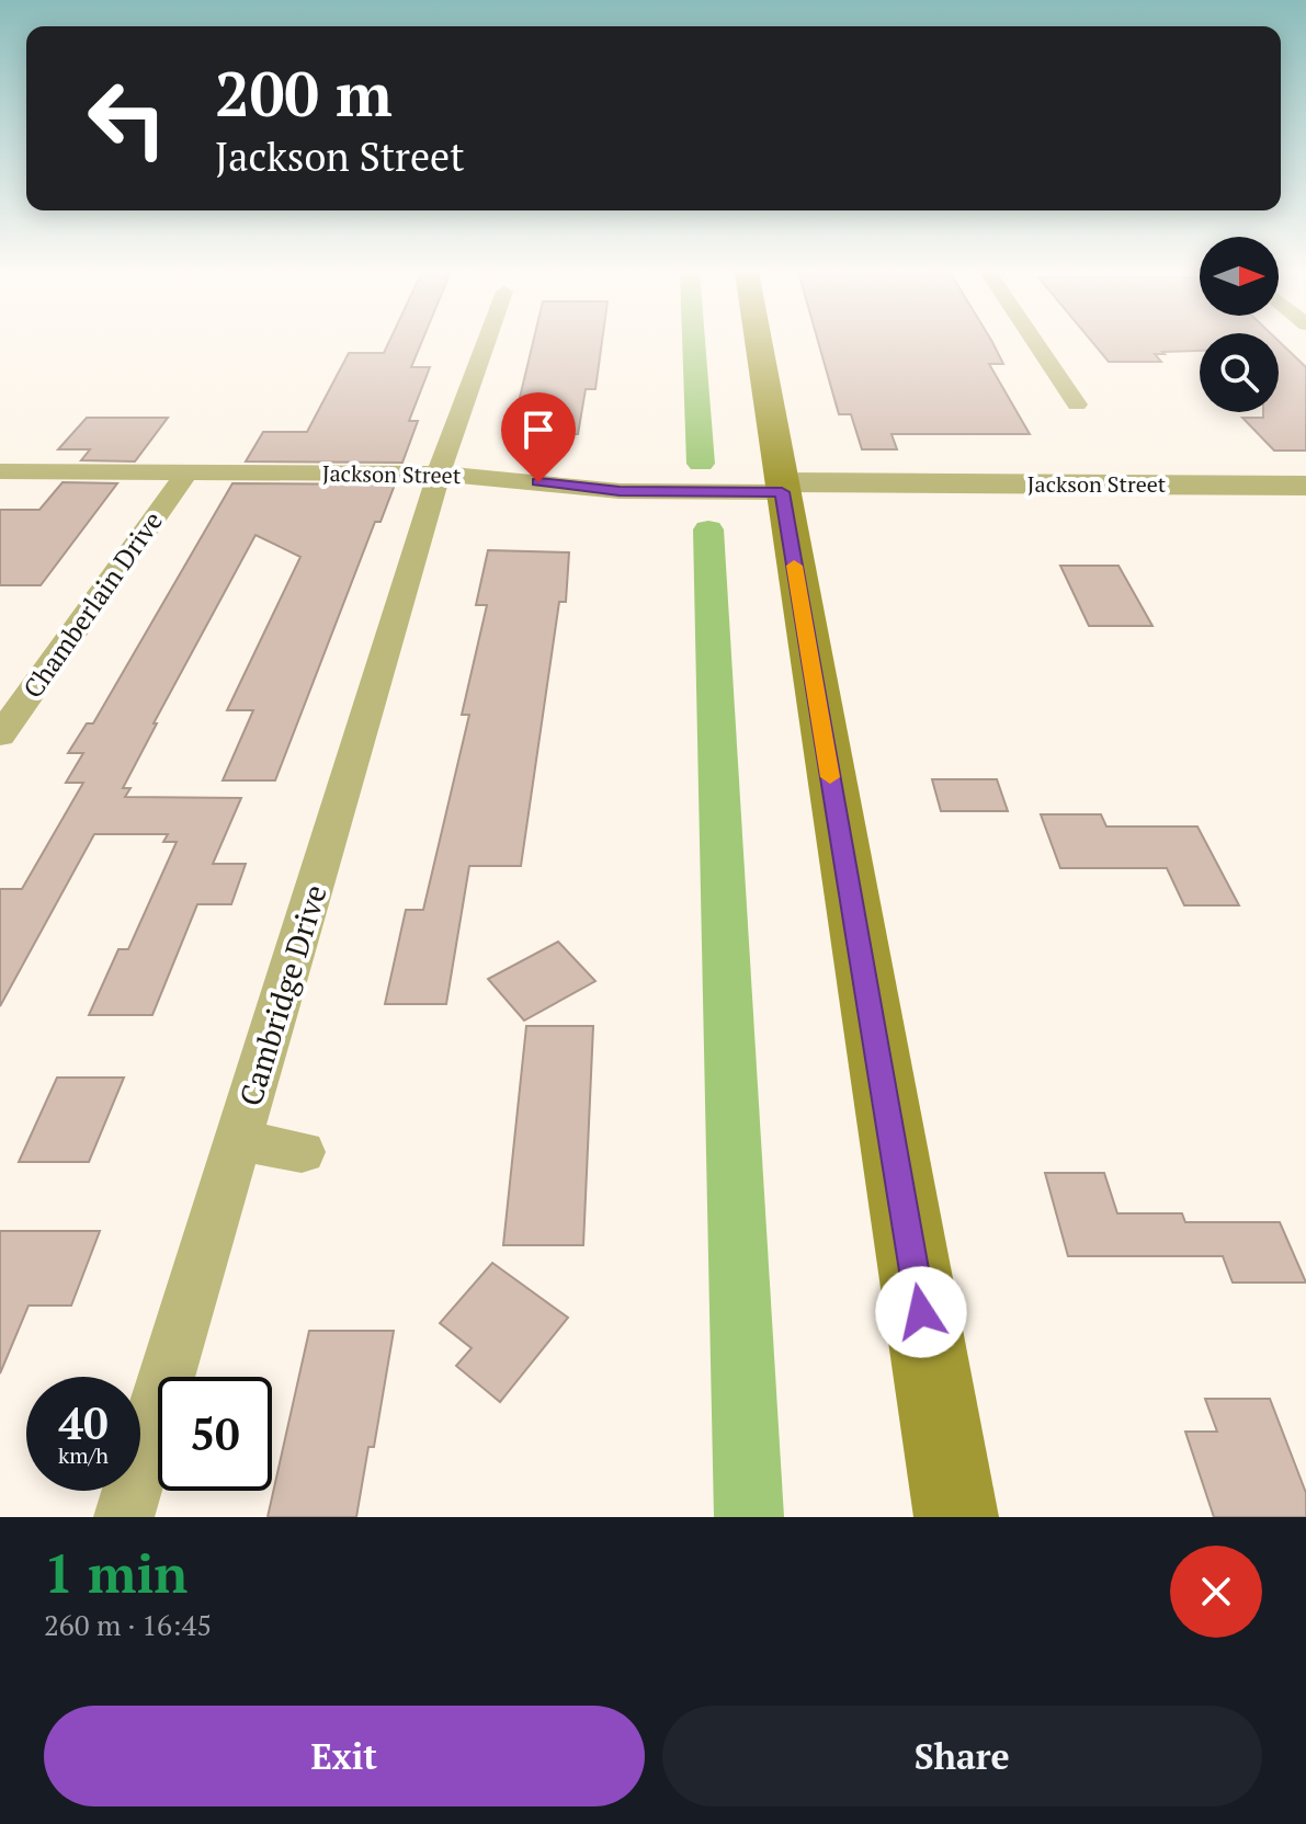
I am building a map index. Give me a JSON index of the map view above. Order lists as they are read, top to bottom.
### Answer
{
  "streets": {
    "street": ["Jackson Street", "Chamberlain Drive", "Cambridge Drive"]
  },
  "crossings": [
    ["Jackson Street", "Chamberlain Drive"],
    ["Jackson Street", "Cambridge Drive"]
  ],
  "north": "right",
  "page": {
    "turn": ["200 m", "Jackson Street"],
    "speed": "40 km/h",
    "limit": "50",
    "heading": ["1 min", "260 m · 16:45"],
    "buttons": ["Exit", "Share"]
  }
}
